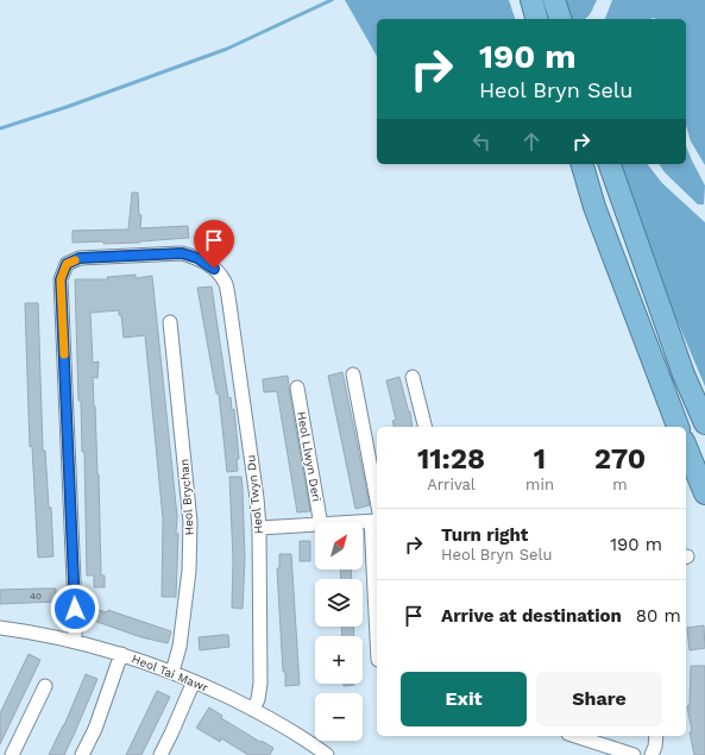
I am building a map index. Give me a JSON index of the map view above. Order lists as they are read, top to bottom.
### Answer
{
  "streets": {
    "street": [
      "Heol Llwyn Deri",
      "Heol Twyn Du",
      "Heol Brychan",
      "Heol Tai Mawr"
    ]
  },
  "crossings": [
    ["Heol Twyn Du", "Heol Tai Mawr"],
    ["Heol Brychan", "Heol Tai Mawr"]
  ],
  "house_numbers": ["40"],
  "north": "top right",
  "page": {
    "turn": ["190 m", "Heol Bryn Selu"],
    "eta": [
      "11:28",
      "Arrival",
      "1",
      "min",
      "270",
      "m"
    ],
    "list": [
      {
        "name": "Turn right",
        "note": "Heol Bryn Selu",
        "value": "190 m"
      },
      {
        "name": "Arrive at destination",
        "value": "80 m"
      }
    ],
    "map_buttons": ["+", "−"],
    "buttons": ["Exit", "Share"]
  }
}
